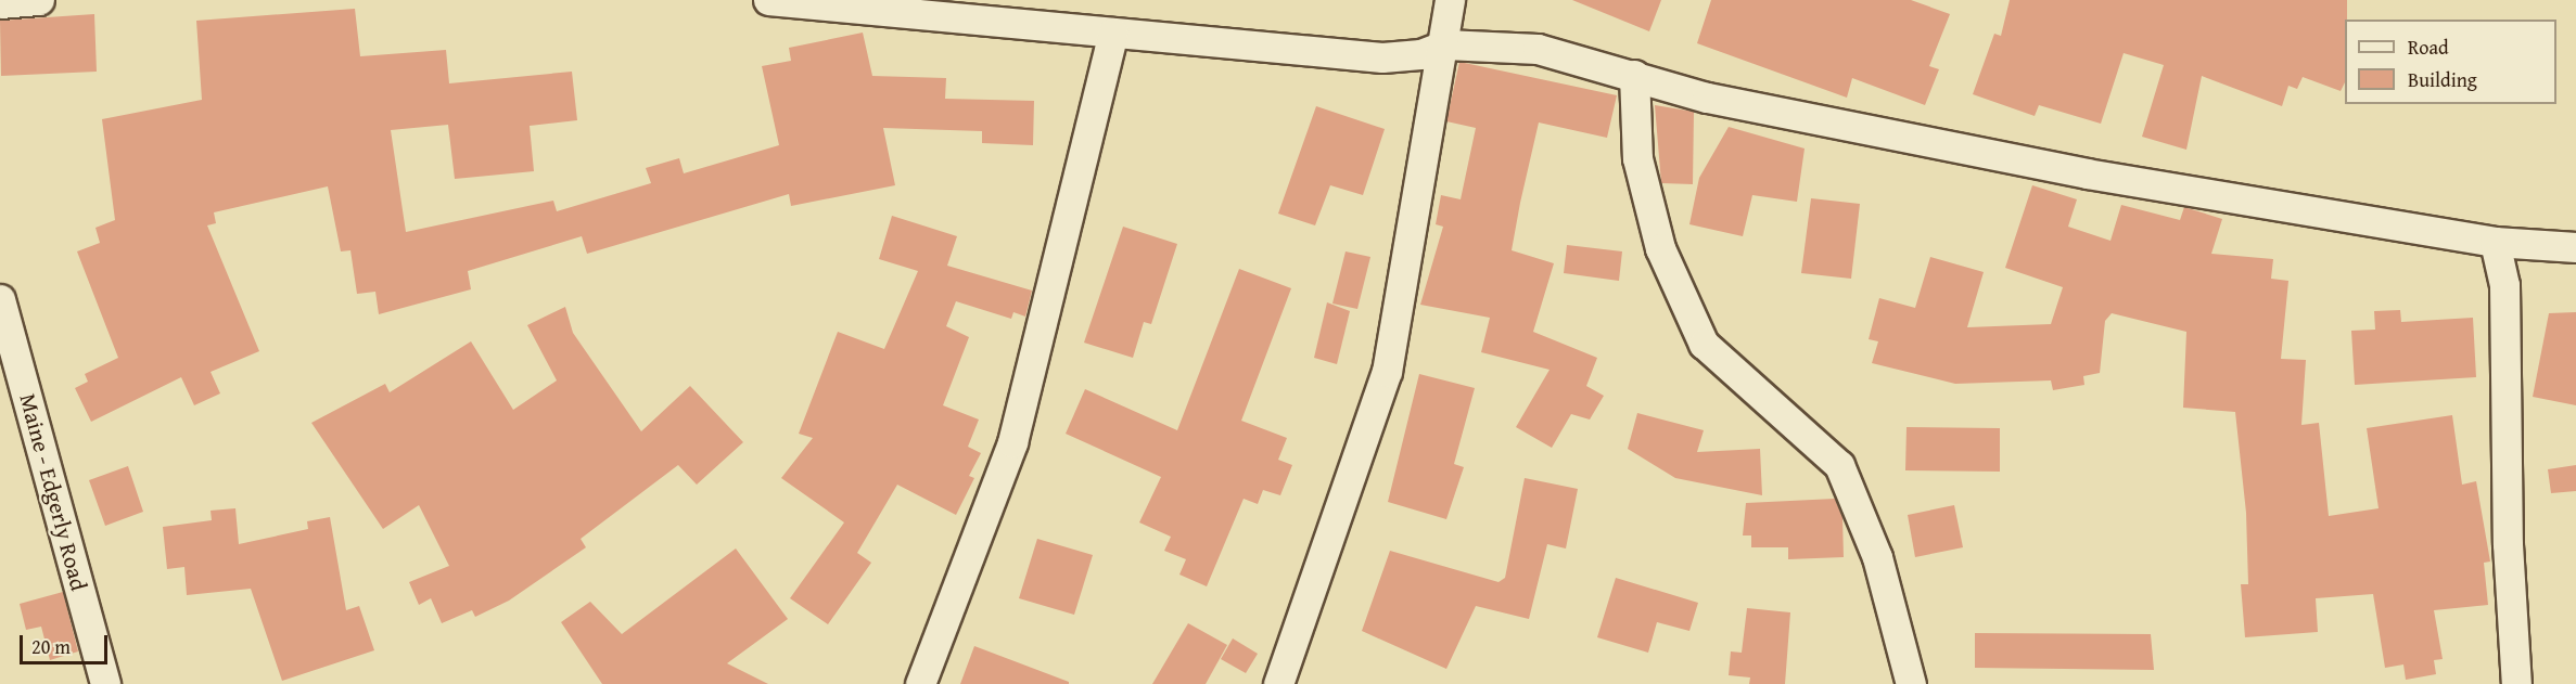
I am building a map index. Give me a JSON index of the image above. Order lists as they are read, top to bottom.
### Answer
{
  "streets": {
    "street": ["Maine - Edgerly Road"]
  },
  "legend": ["Road", "Building"],
  "scale_bar": "20 m"
}
